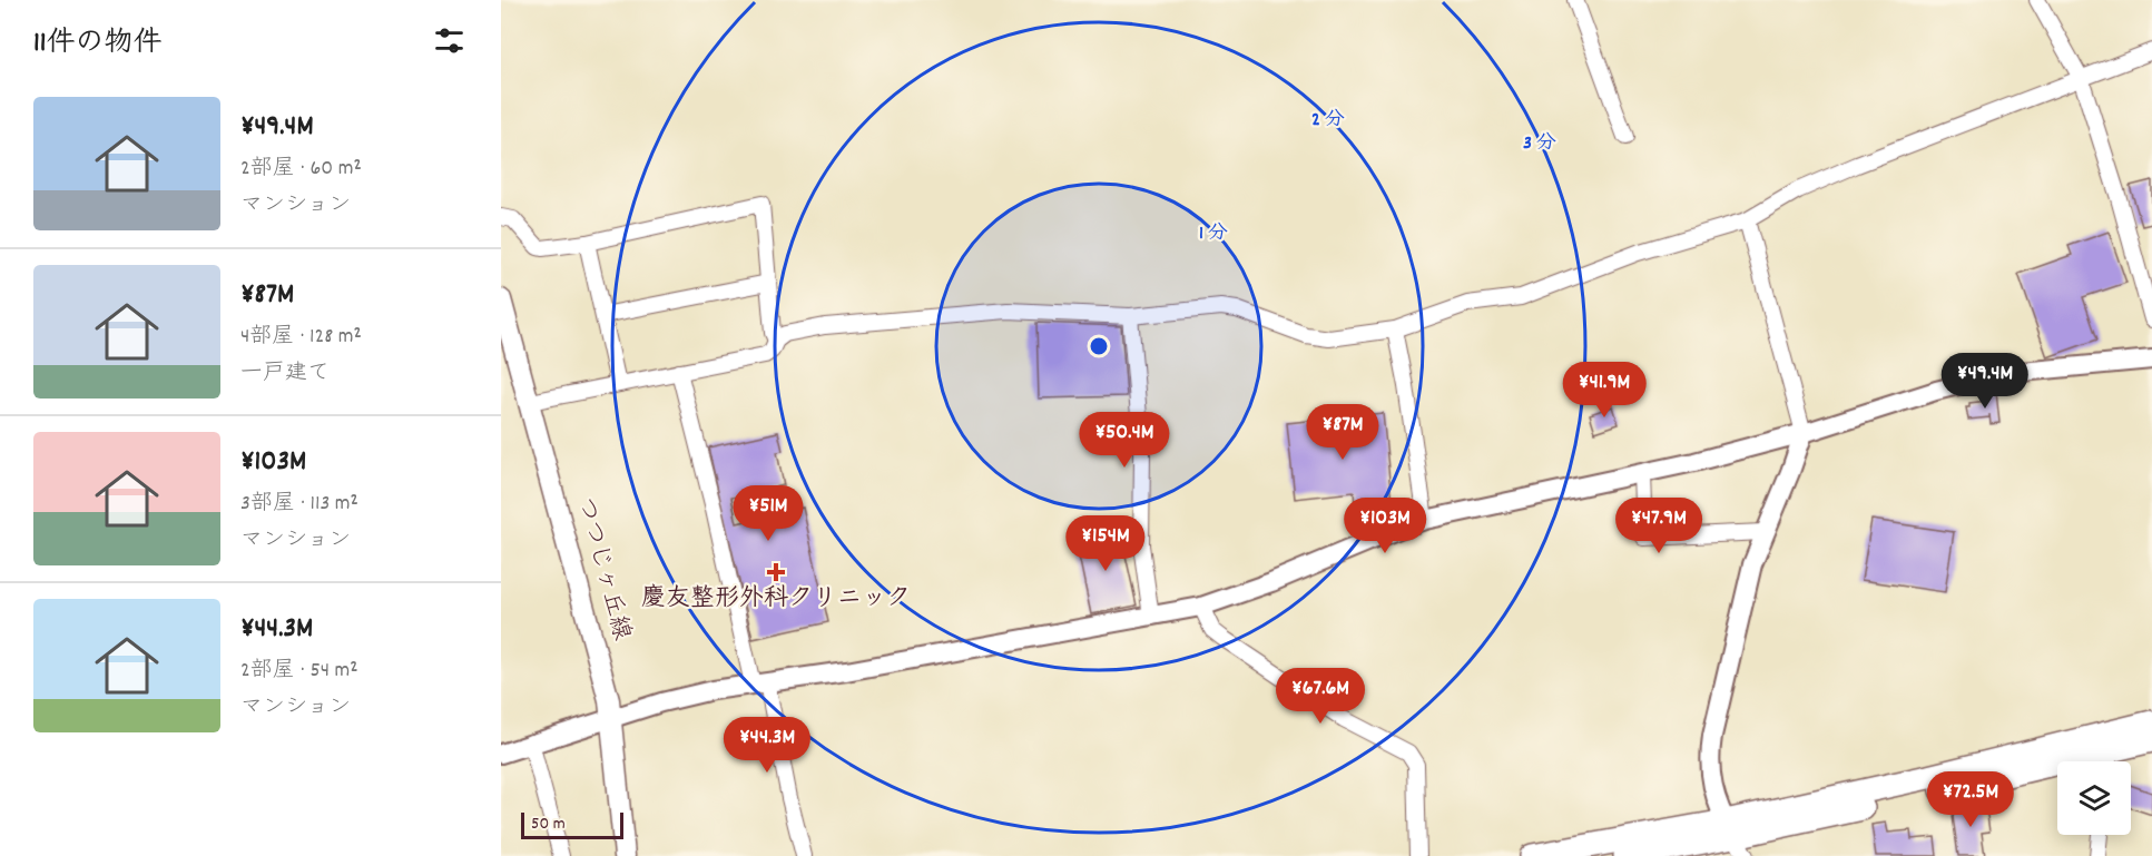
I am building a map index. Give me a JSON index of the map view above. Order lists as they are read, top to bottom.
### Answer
{
  "streets": {
    "main road": ["つつじヶ丘線"]
  },
  "places": {
    "health": ["慶友整形外科クリニック"]
  },
  "scale_bar": "50 m",
  "page": {
    "heading": "11件の物件",
    "list": [
      {
        "name": "¥49.4M",
        "note": "2部屋 · 60 m² · マンション"
      },
      {
        "name": "¥87M",
        "note": "4部屋 · 128 m² · 一戸建て"
      },
      {
        "name": "¥103M",
        "note": "3部屋 · 113 m² · マンション"
      },
      {
        "name": "¥44.3M",
        "note": "2部屋 · 54 m² · マンション"
      }
    ],
    "price": [
      "¥49.4M",
      "¥41.9M",
      "¥87M",
      "¥50.4M",
      "¥51M",
      "¥103M",
      "¥47.9M",
      "¥154M",
      "¥67.6M",
      "¥44.3M",
      "¥72.5M"
    ],
    "scale": "50 m"
  },
  "rings": ["2 分", "3 分", "1 分"]
}
